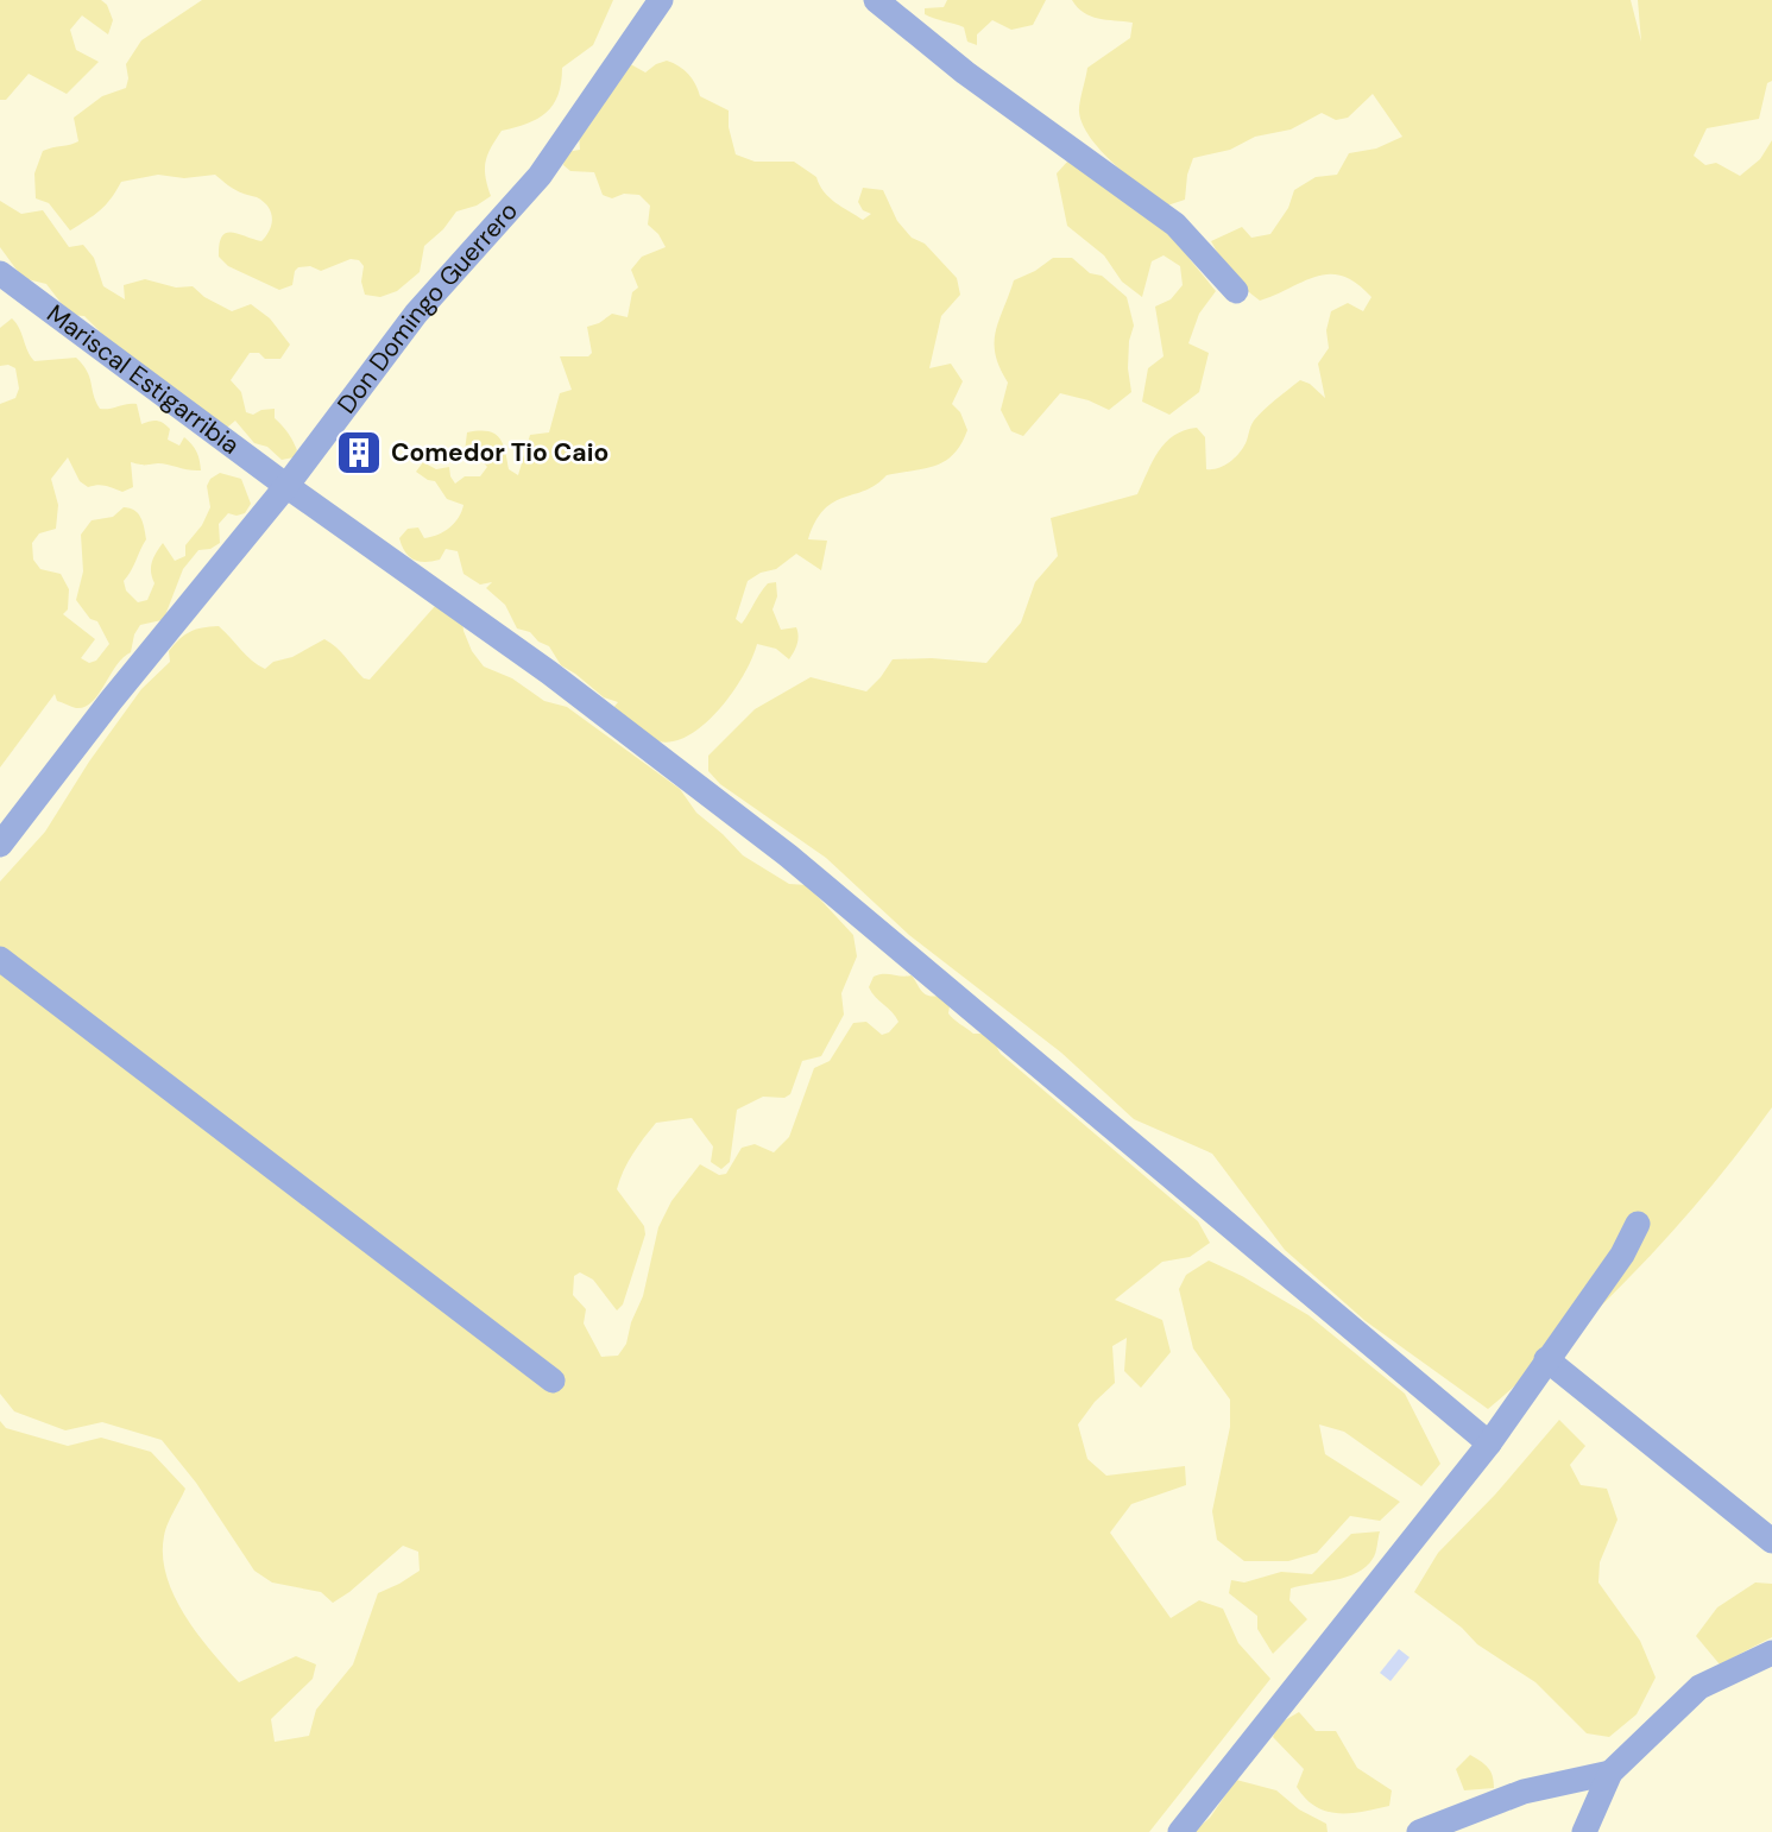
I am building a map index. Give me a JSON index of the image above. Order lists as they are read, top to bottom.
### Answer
{
  "streets": {
    "street": ["Don Domingo Guerrero", "Mariscal Estigarribia"]
  },
  "crossings": [
    ["Don Domingo Guerrero", "Mariscal Estigarribia"]
  ],
  "places": {
    "building": ["Comedor Tio Caio"]
  }
}
